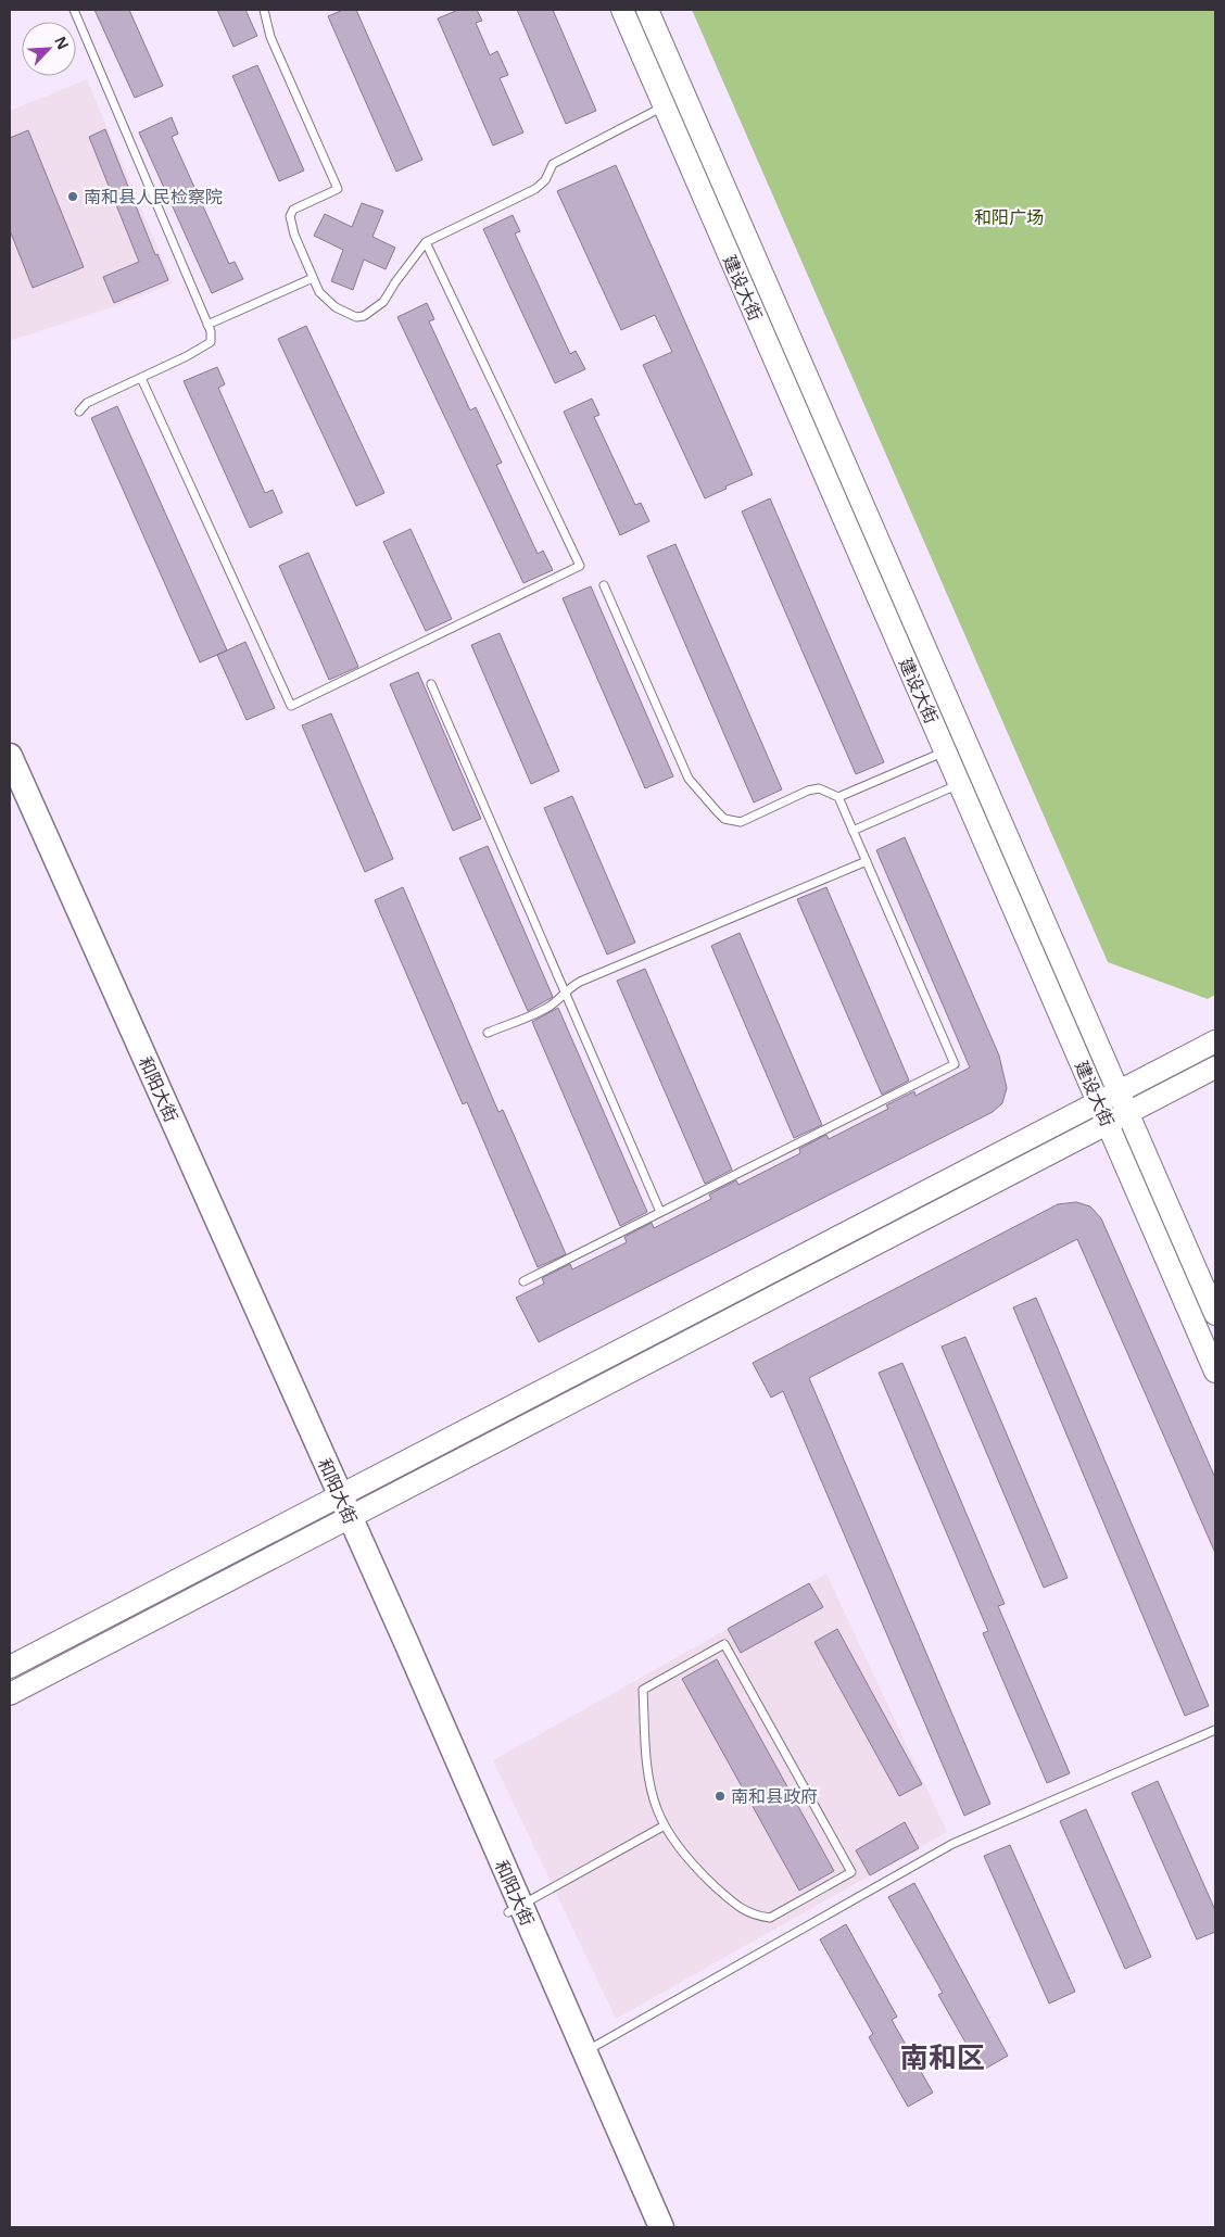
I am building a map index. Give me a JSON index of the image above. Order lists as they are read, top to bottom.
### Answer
{
  "streets": {
    "main road": ["和阳大街"],
    "street": ["建设大街"]
  },
  "districts": ["南和区"],
  "parks": ["和阳广场"],
  "places": ["南和县人民检察院", "南和县政府"],
  "north": "top right"
}
